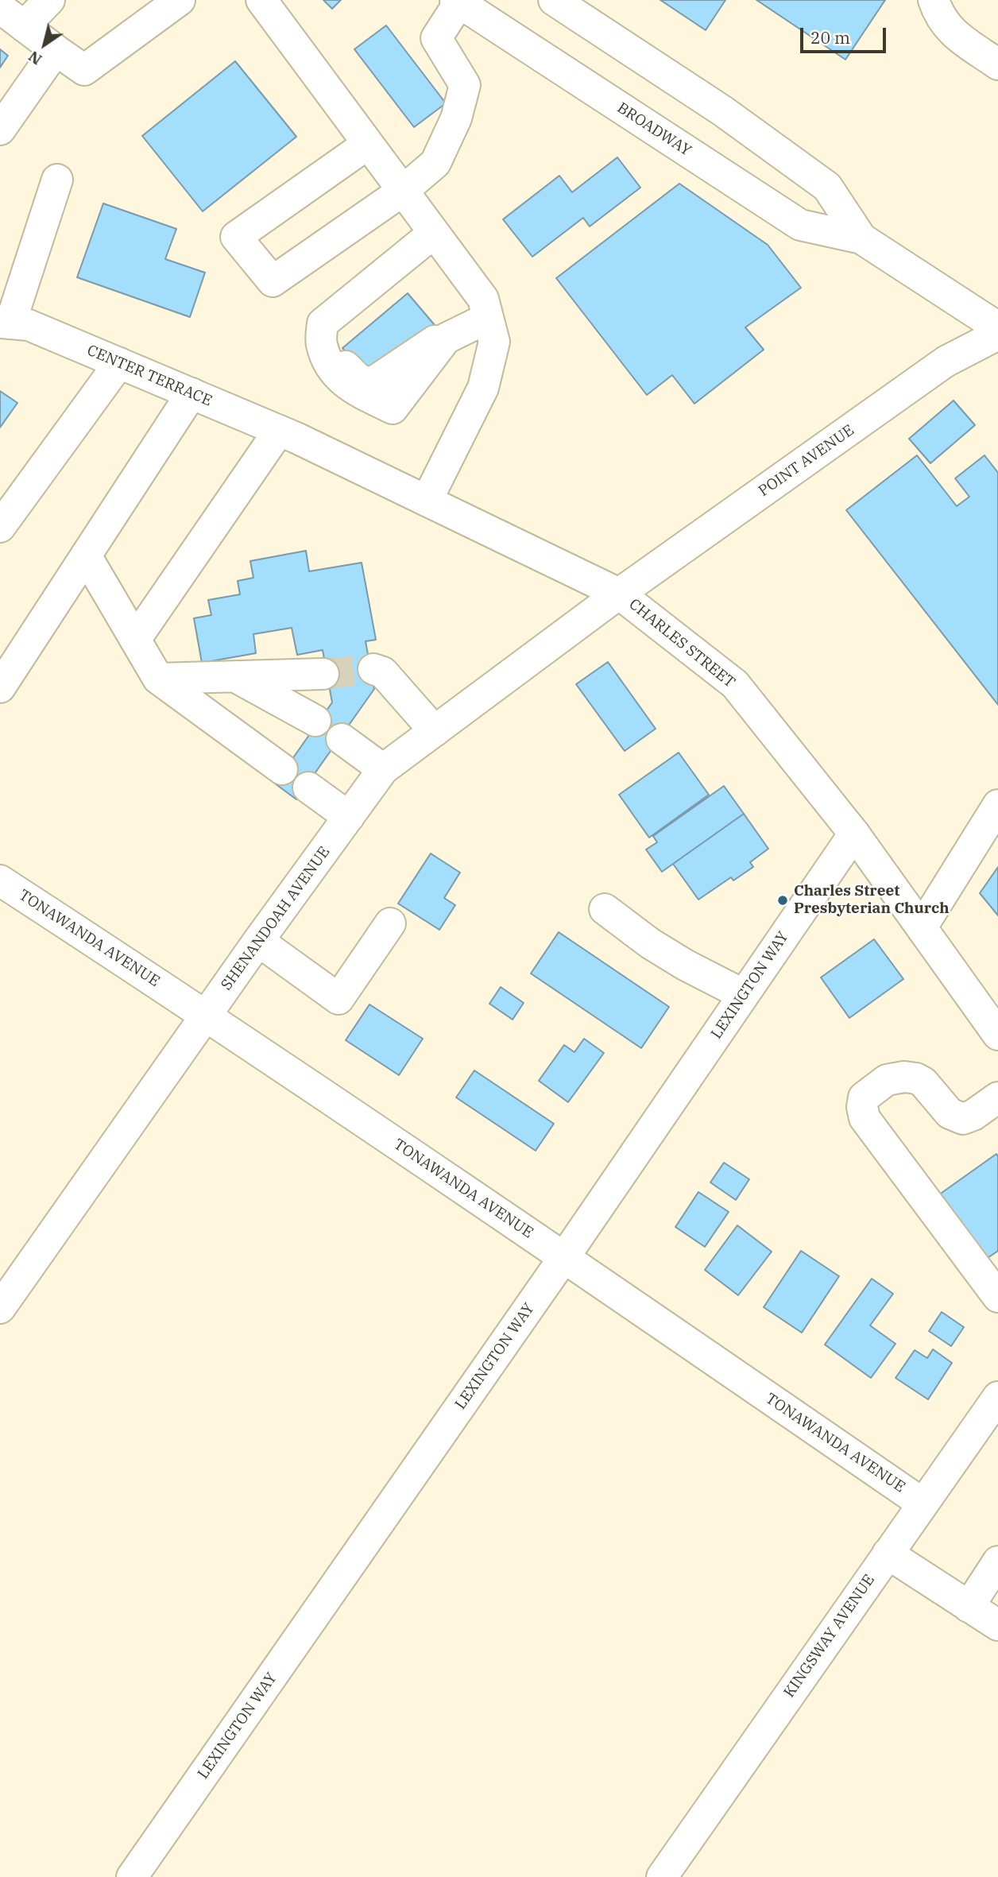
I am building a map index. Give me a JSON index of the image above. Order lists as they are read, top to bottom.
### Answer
{
  "streets": {
    "street": [
      "BROADWAY",
      "CENTER TERRACE",
      "POINT AVENUE",
      "CHARLES STREET",
      "SHENANDOAH AVENUE",
      "TONAWANDA AVENUE",
      "LEXINGTON WAY",
      "KINGSWAY AVENUE"
    ]
  },
  "crossings": [
    ["CENTER TERRACE", "CHARLES STREET"],
    ["POINT AVENUE", "CHARLES STREET"],
    ["POINT AVENUE", "SHENANDOAH AVENUE"],
    ["CHARLES STREET", "SHENANDOAH AVENUE"],
    ["CHARLES STREET", "LEXINGTON WAY"],
    ["SHENANDOAH AVENUE", "TONAWANDA AVENUE"],
    ["TONAWANDA AVENUE", "LEXINGTON WAY"],
    ["TONAWANDA AVENUE", "KINGSWAY AVENUE"]
  ],
  "places": ["Charles Street Presbyterian Church"],
  "scale_bar": "20 m",
  "north": "bottom left"
}
